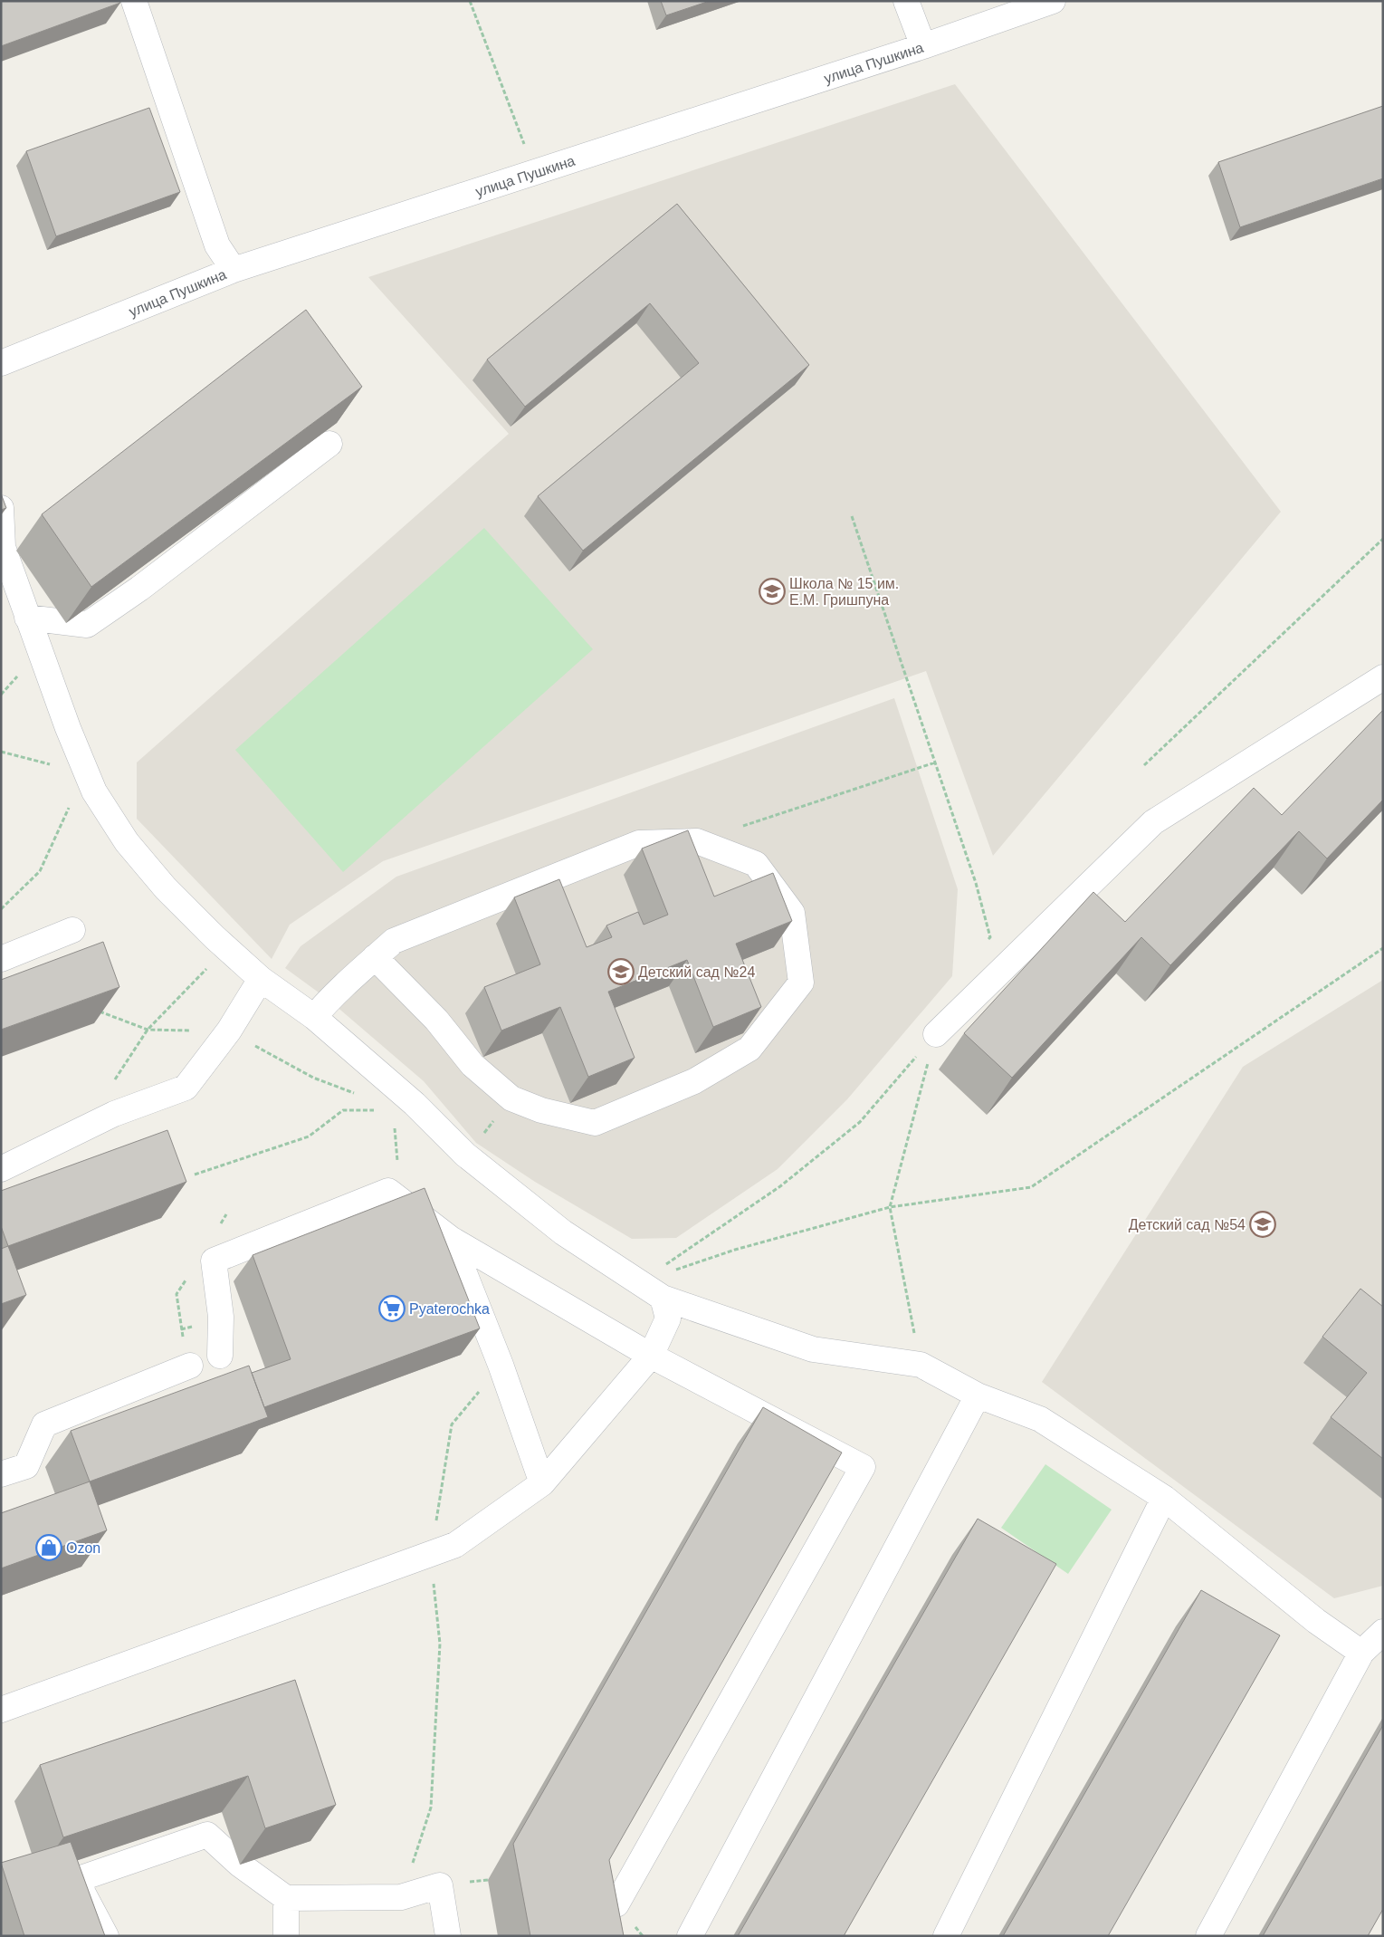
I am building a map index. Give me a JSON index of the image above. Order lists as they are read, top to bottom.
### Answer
{
  "streets": {
    "street": ["улица Пушкина"]
  },
  "places": {
    "school or university": ["Школа № 15 им. Е.М. Гришпуна", "Детский сад №24", "Детский сад №54"],
    "supermarket": ["Pyaterochka"],
    "shop": ["Ozon"]
  }
}
